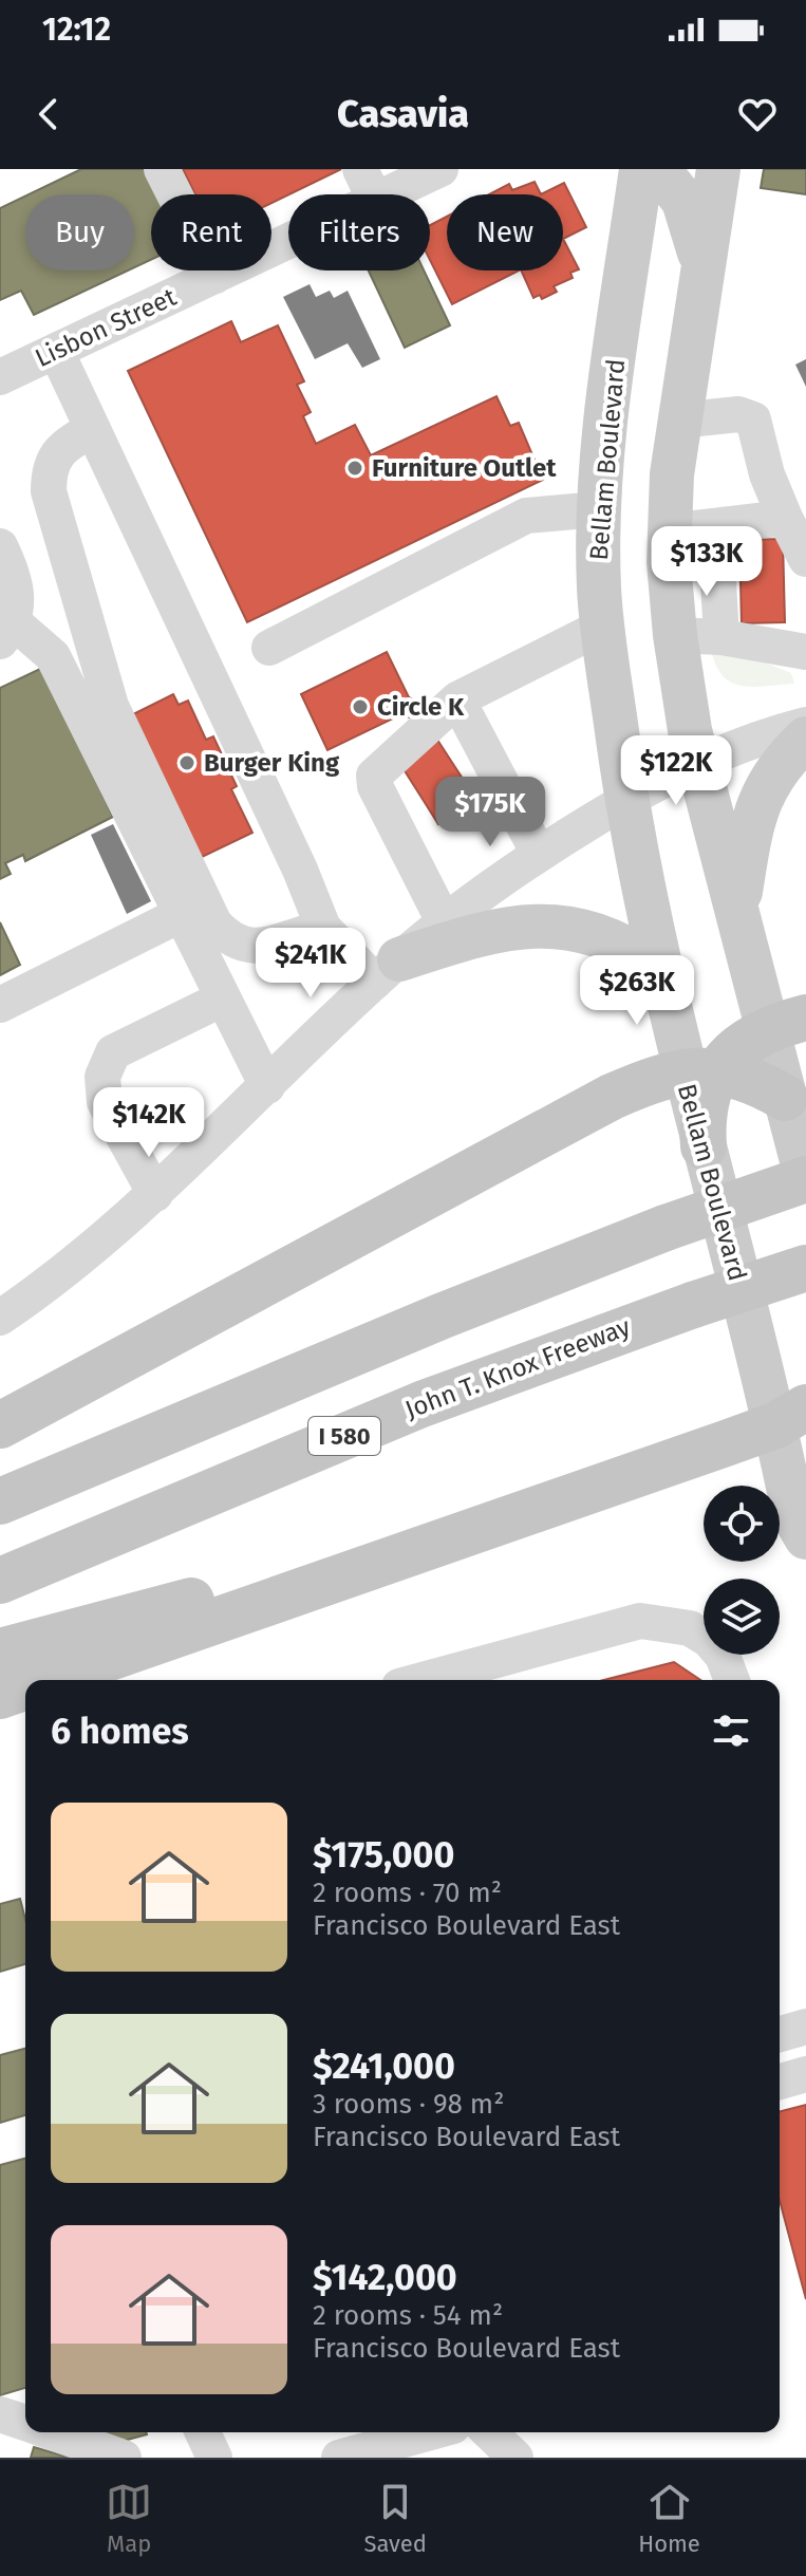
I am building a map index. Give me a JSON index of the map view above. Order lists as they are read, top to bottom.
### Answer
{
  "streets": {
    "highway": ["John T. Knox Freeway", "I 580"],
    "main road": ["Bellam Boulevard"],
    "street": ["Lisbon Street"]
  },
  "places": ["Furniture Outlet", "Circle K", "Burger King"],
  "page": {
    "status": "12:12",
    "header": "Casavia",
    "chip": [
      "Buy",
      "Rent",
      "Filters",
      "New"
    ],
    "price": [
      "$133K",
      "$122K",
      "$175K",
      "$241K",
      "$263K",
      "$142K"
    ],
    "heading": "6 homes",
    "list": [
      {
        "name": "$175,000",
        "note": "2 rooms · 70 m² · Francisco Boulevard East"
      },
      {
        "name": "$241,000",
        "note": "3 rooms · 98 m² · Francisco Boulevard East"
      },
      {
        "name": "$142,000",
        "note": "2 rooms · 54 m² · Francisco Boulevard East"
      }
    ],
    "tabs": ["Map", "Saved", "Home"]
  }
}
